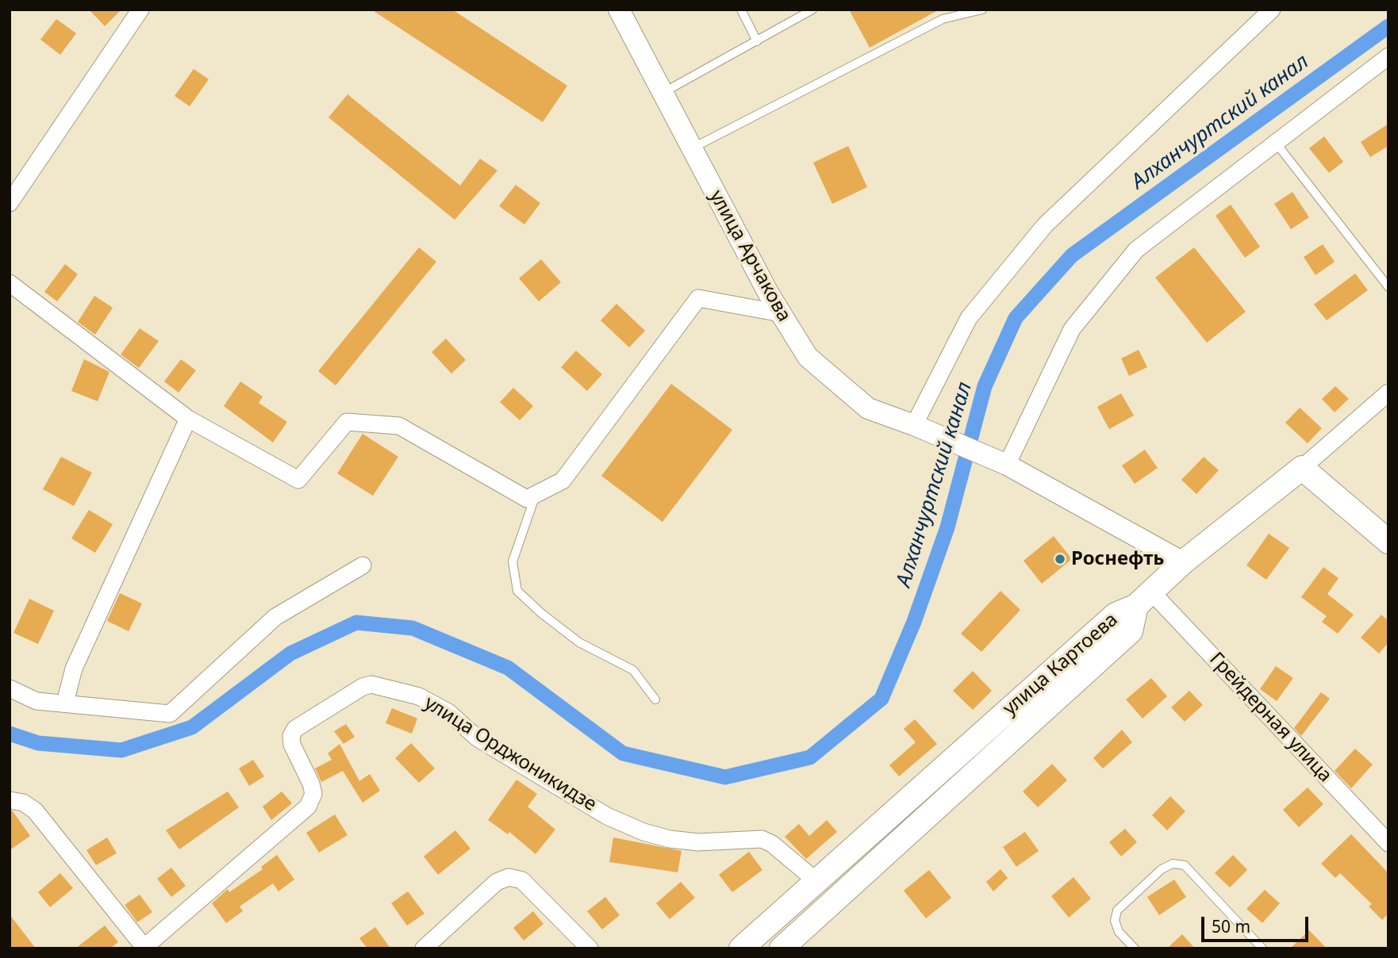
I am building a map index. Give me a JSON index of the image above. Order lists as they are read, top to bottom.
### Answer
{
  "streets": {
    "main road": ["улица Картоева"],
    "street": ["улица Арчакова", "Грейдерная улица", "улица Орджоникидзе"]
  },
  "crossings": [
    ["улица Картоева", "Грейдерная улица"],
    ["улица Картоева", "улица Орджоникидзе"]
  ],
  "water": ["Алханчуртский канал"],
  "places": ["Роснефть"],
  "scale_bar": "50 m"
}
